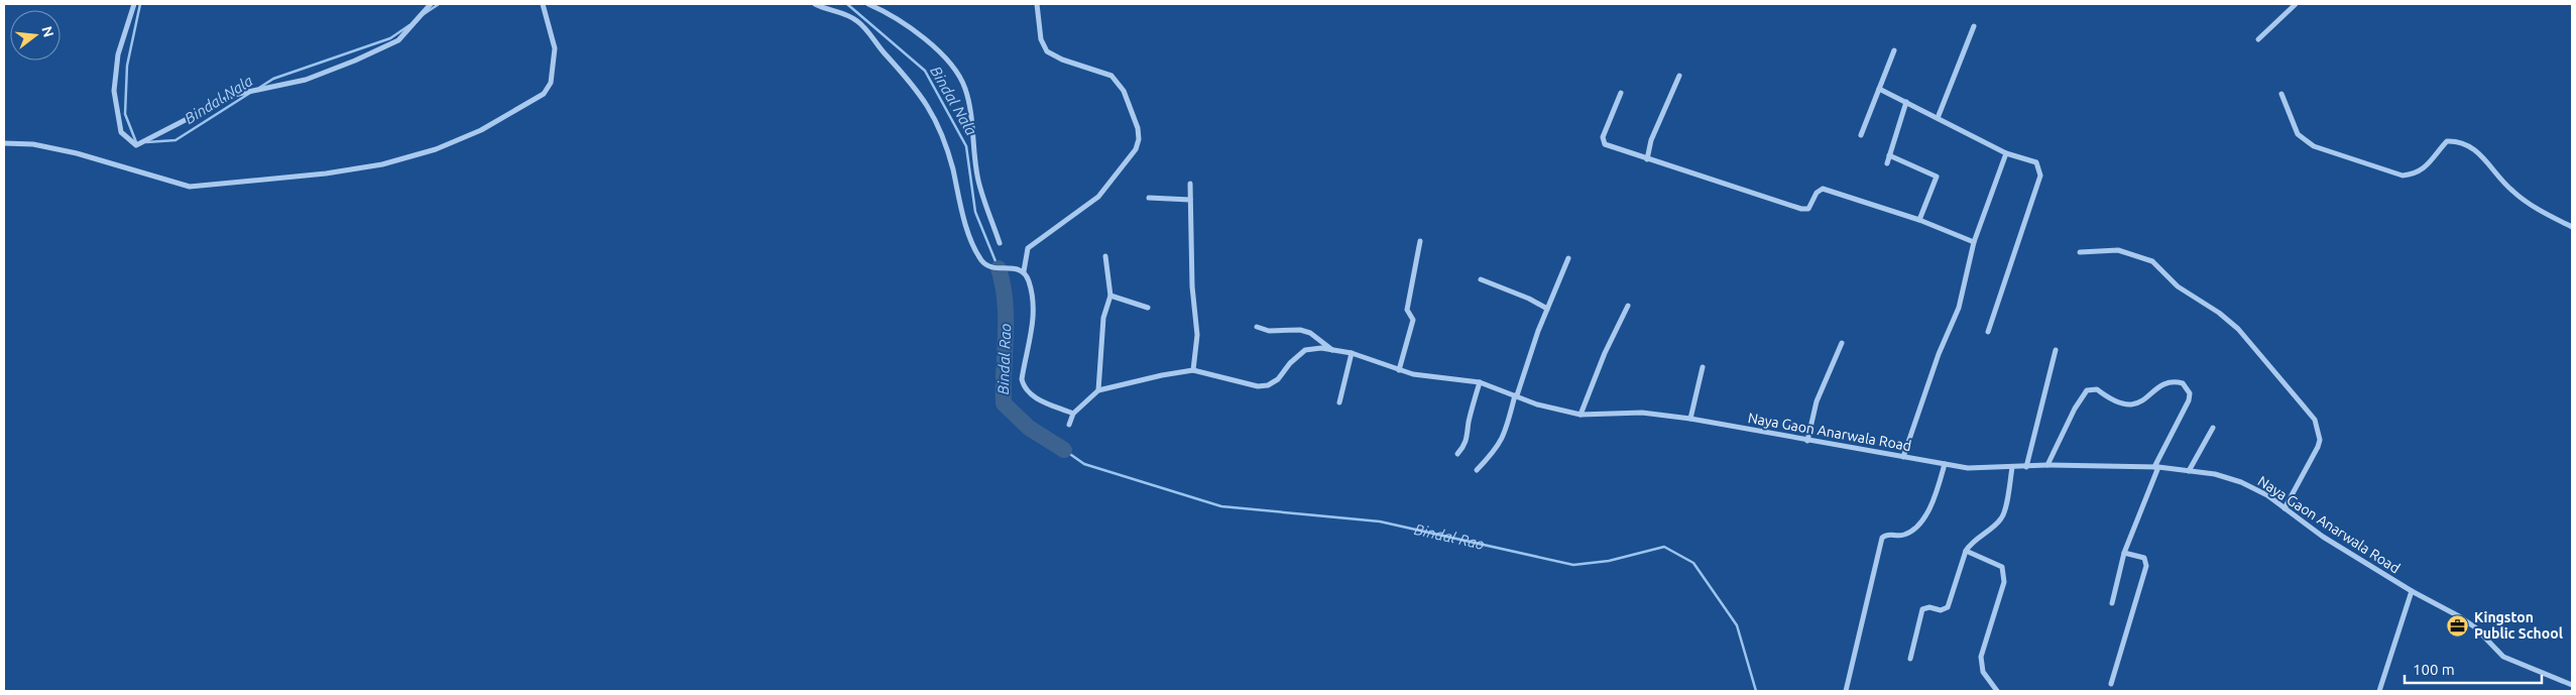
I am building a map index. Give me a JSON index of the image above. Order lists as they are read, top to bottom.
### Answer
{
  "streets": {
    "street": ["Naya Gaon Anarwala Road"]
  },
  "water": ["Bindal Nala", "Bindal Rao"],
  "places": {
    "office": ["Kingston Public School"]
  },
  "scale_bar": "100 m",
  "north": "right"
}
